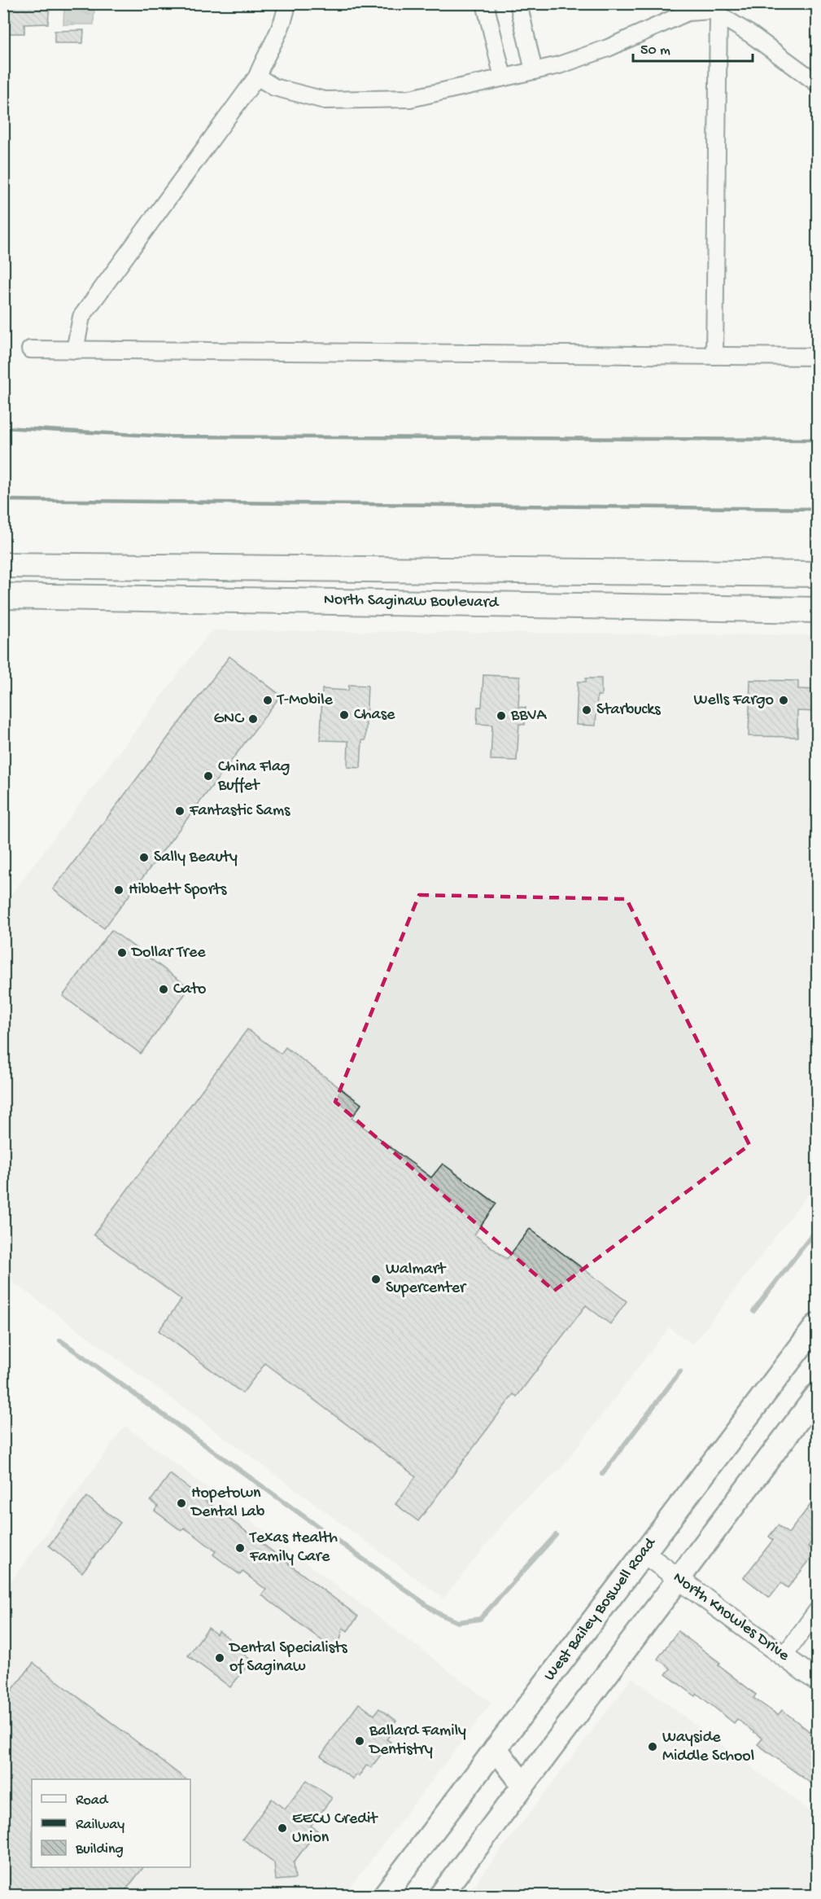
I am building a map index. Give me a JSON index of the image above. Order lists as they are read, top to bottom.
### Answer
{
  "streets": {
    "main road": ["North Saginaw Boulevard", "West Bailey Boswell Road"],
    "street": ["North Knowles Drive"]
  },
  "crossings": [
    ["West Bailey Boswell Road", "North Knowles Drive"]
  ],
  "places": [
    "T-Mobile",
    "Wells Fargo",
    "Starbucks",
    "Chase",
    "BBVA",
    "GNC",
    "China Flag Buffet",
    "Fantastic Sams",
    "Sally Beauty",
    "Hibbett Sports",
    "Dollar Tree",
    "Cato",
    "Walmart Supercenter",
    "Hopetown Dental Lab",
    "Texas Health Family Care",
    "Dental Specialists of Saginaw",
    "Ballard Family Dentistry",
    "Wayside Middle School",
    "EECU Credit Union"
  ],
  "legend": ["Road", "Railway", "Building"],
  "scale_bar": "50 m"
}
